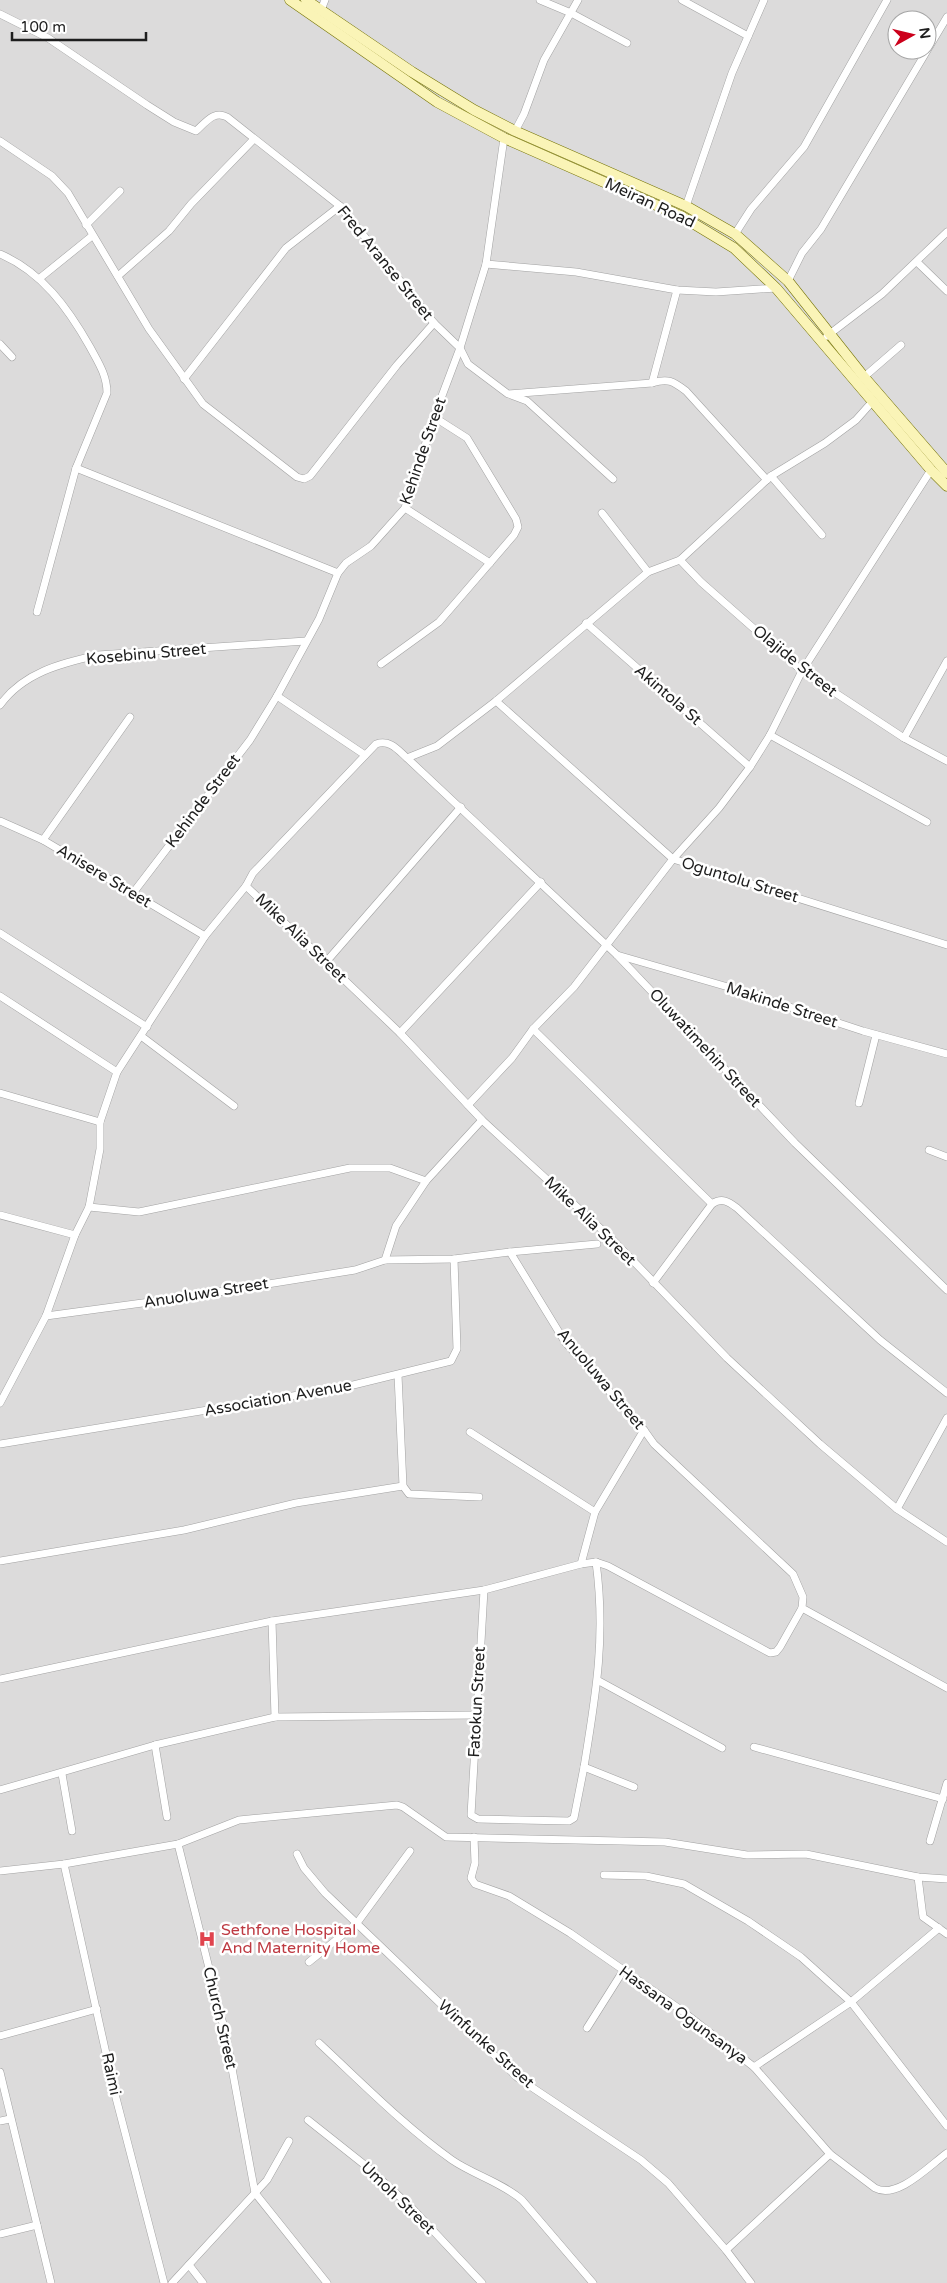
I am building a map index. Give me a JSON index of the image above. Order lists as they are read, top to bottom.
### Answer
{
  "streets": {
    "main road": ["Meiran Road"],
    "street": [
      "Fred Aranse Street",
      "Kehinde Street",
      "Kosebinu Street",
      "Olajide Street",
      "Akintola St",
      "Anisere Street",
      "Oguntolu Street",
      "Mike Alia Street",
      "Makinde Street",
      "Oluwatimehin Street",
      "Anuoluwa Street",
      "Association Avenue",
      "Fatokun Street",
      "Hassana Ogunsanya",
      "Church Street",
      "Winfunke Street",
      "Raimi",
      "Umoh Street"
    ]
  },
  "crossings": [
    ["Meiran Road", "Kehinde Street"],
    ["Fred Aranse Street", "Kehinde Street"],
    ["Kehinde Street", "Kosebinu Street"],
    ["Kehinde Street", "Anisere Street"],
    ["Makinde Street", "Oluwatimehin Street"],
    ["Anuoluwa Street", "Association Avenue"]
  ],
  "places": {
    "hospital": ["Sethfone Hospital And Maternity Home"]
  },
  "scale_bar": "100 m",
  "north": "right"
}
